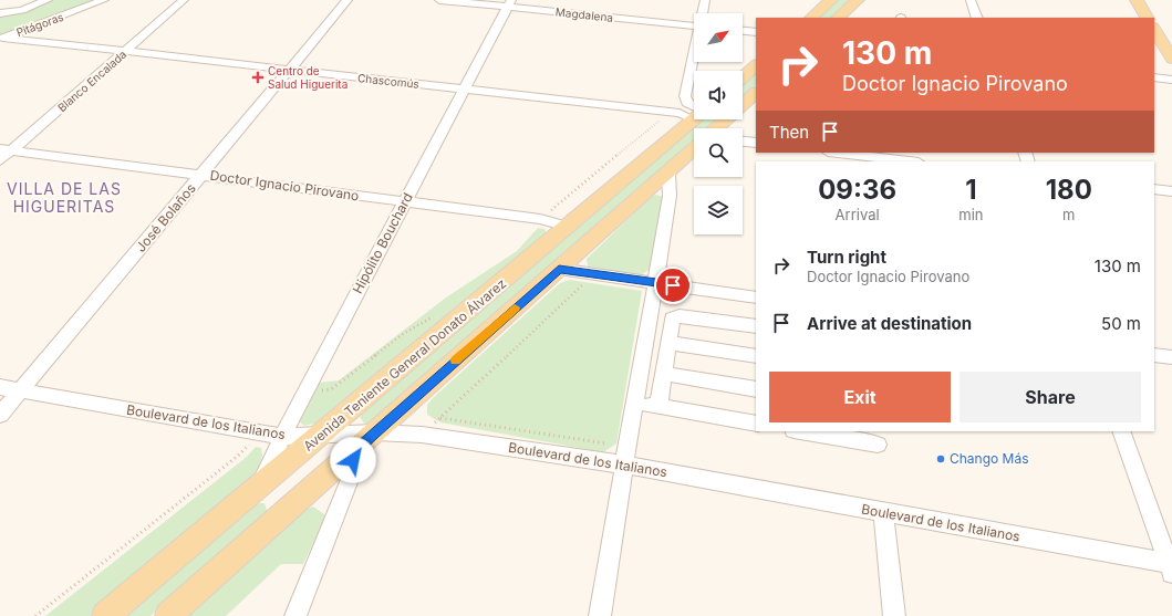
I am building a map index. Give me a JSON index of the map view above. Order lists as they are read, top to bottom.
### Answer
{
  "streets": {
    "main road": ["Avenida Teniente General Donato Álvarez"],
    "street": [
      "Magdalena",
      "Pitágoras",
      "Blanco Encalada",
      "Chascomús",
      "Doctor Ignacio Pirovano",
      "José Bolaños",
      "Hipólito Bouchard",
      "Boulevard de los Italianos"
    ]
  },
  "crossings": [
    ["Magdalena", "Hipólito Bouchard"],
    ["Pitágoras", "Chascomús"],
    ["Blanco Encalada", "Chascomús"],
    ["Blanco Encalada", "Doctor Ignacio Pirovano"],
    ["Chascomús", "José Bolaños"],
    ["Chascomús", "Hipólito Bouchard"],
    ["Chascomús", "Avenida Teniente General Donato Álvarez"],
    ["Doctor Ignacio Pirovano", "José Bolaños"],
    ["Doctor Ignacio Pirovano", "Hipólito Bouchard"],
    ["Doctor Ignacio Pirovano", "Avenida Teniente General Donato Álvarez"],
    ["José Bolaños", "Boulevard de los Italianos"],
    ["Hipólito Bouchard", "Avenida Teniente General Donato Álvarez"],
    ["Hipólito Bouchard", "Boulevard de los Italianos"],
    ["Avenida Teniente General Donato Álvarez", "Boulevard de los Italianos"]
  ],
  "districts": ["VILLA DE LAS HIGUERITAS"],
  "places": {
    "health": ["Centro de Salud Higuerita"],
    "other": ["Chango Más"]
  },
  "north": "top right",
  "page": {
    "turn": ["130 m", "Doctor Ignacio Pirovano"],
    "then": "Then",
    "eta": [
      "09:36",
      "Arrival",
      "1",
      "min",
      "180",
      "m"
    ],
    "list": [
      {
        "name": "Turn right",
        "note": "Doctor Ignacio Pirovano",
        "value": "130 m"
      },
      {
        "name": "Arrive at destination",
        "value": "50 m"
      }
    ],
    "buttons": ["Exit", "Share"]
  }
}
